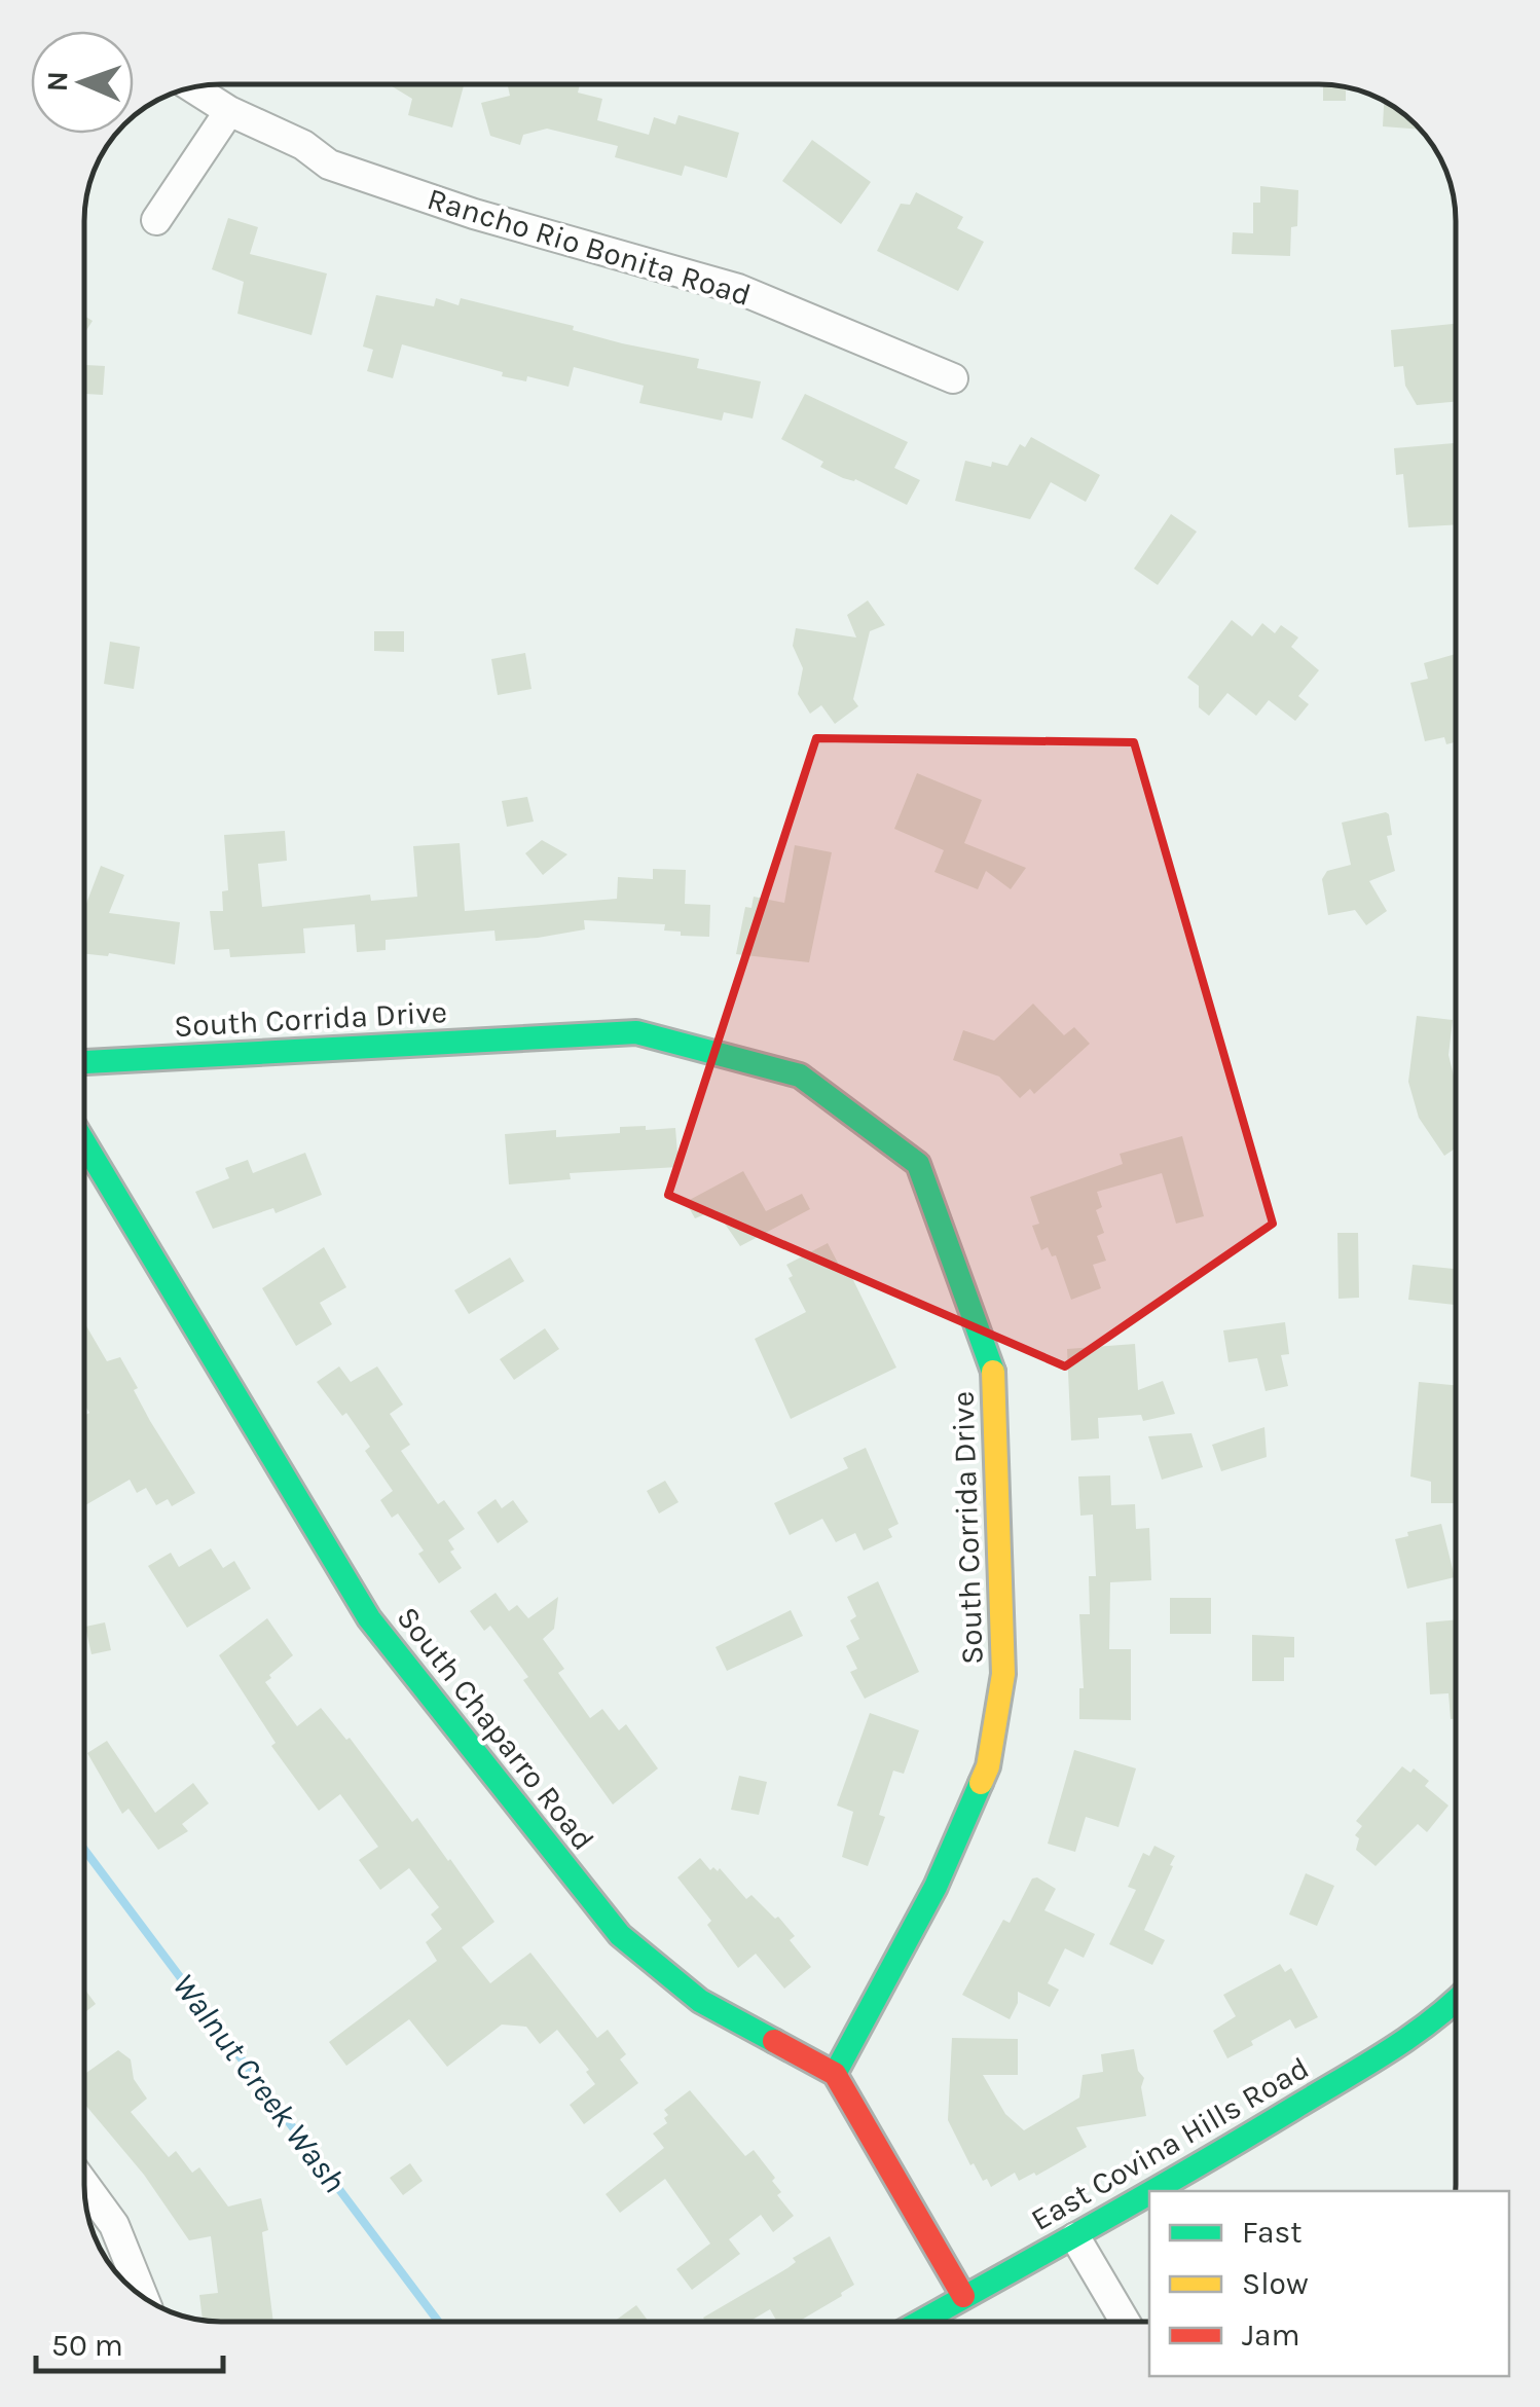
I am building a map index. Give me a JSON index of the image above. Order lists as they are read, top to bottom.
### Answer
{
  "streets": {
    "street": [
      "Rancho Rio Bonita Road",
      "South Corrida Drive",
      "South Chaparro Road",
      "East Covina Hills Road"
    ]
  },
  "crossings": [
    ["South Corrida Drive", "South Chaparro Road"]
  ],
  "water": ["Walnut Creek Wash"],
  "legend": ["Fast", "Slow", "Jam"],
  "scale_bar": "50 m",
  "north": "left"
}
